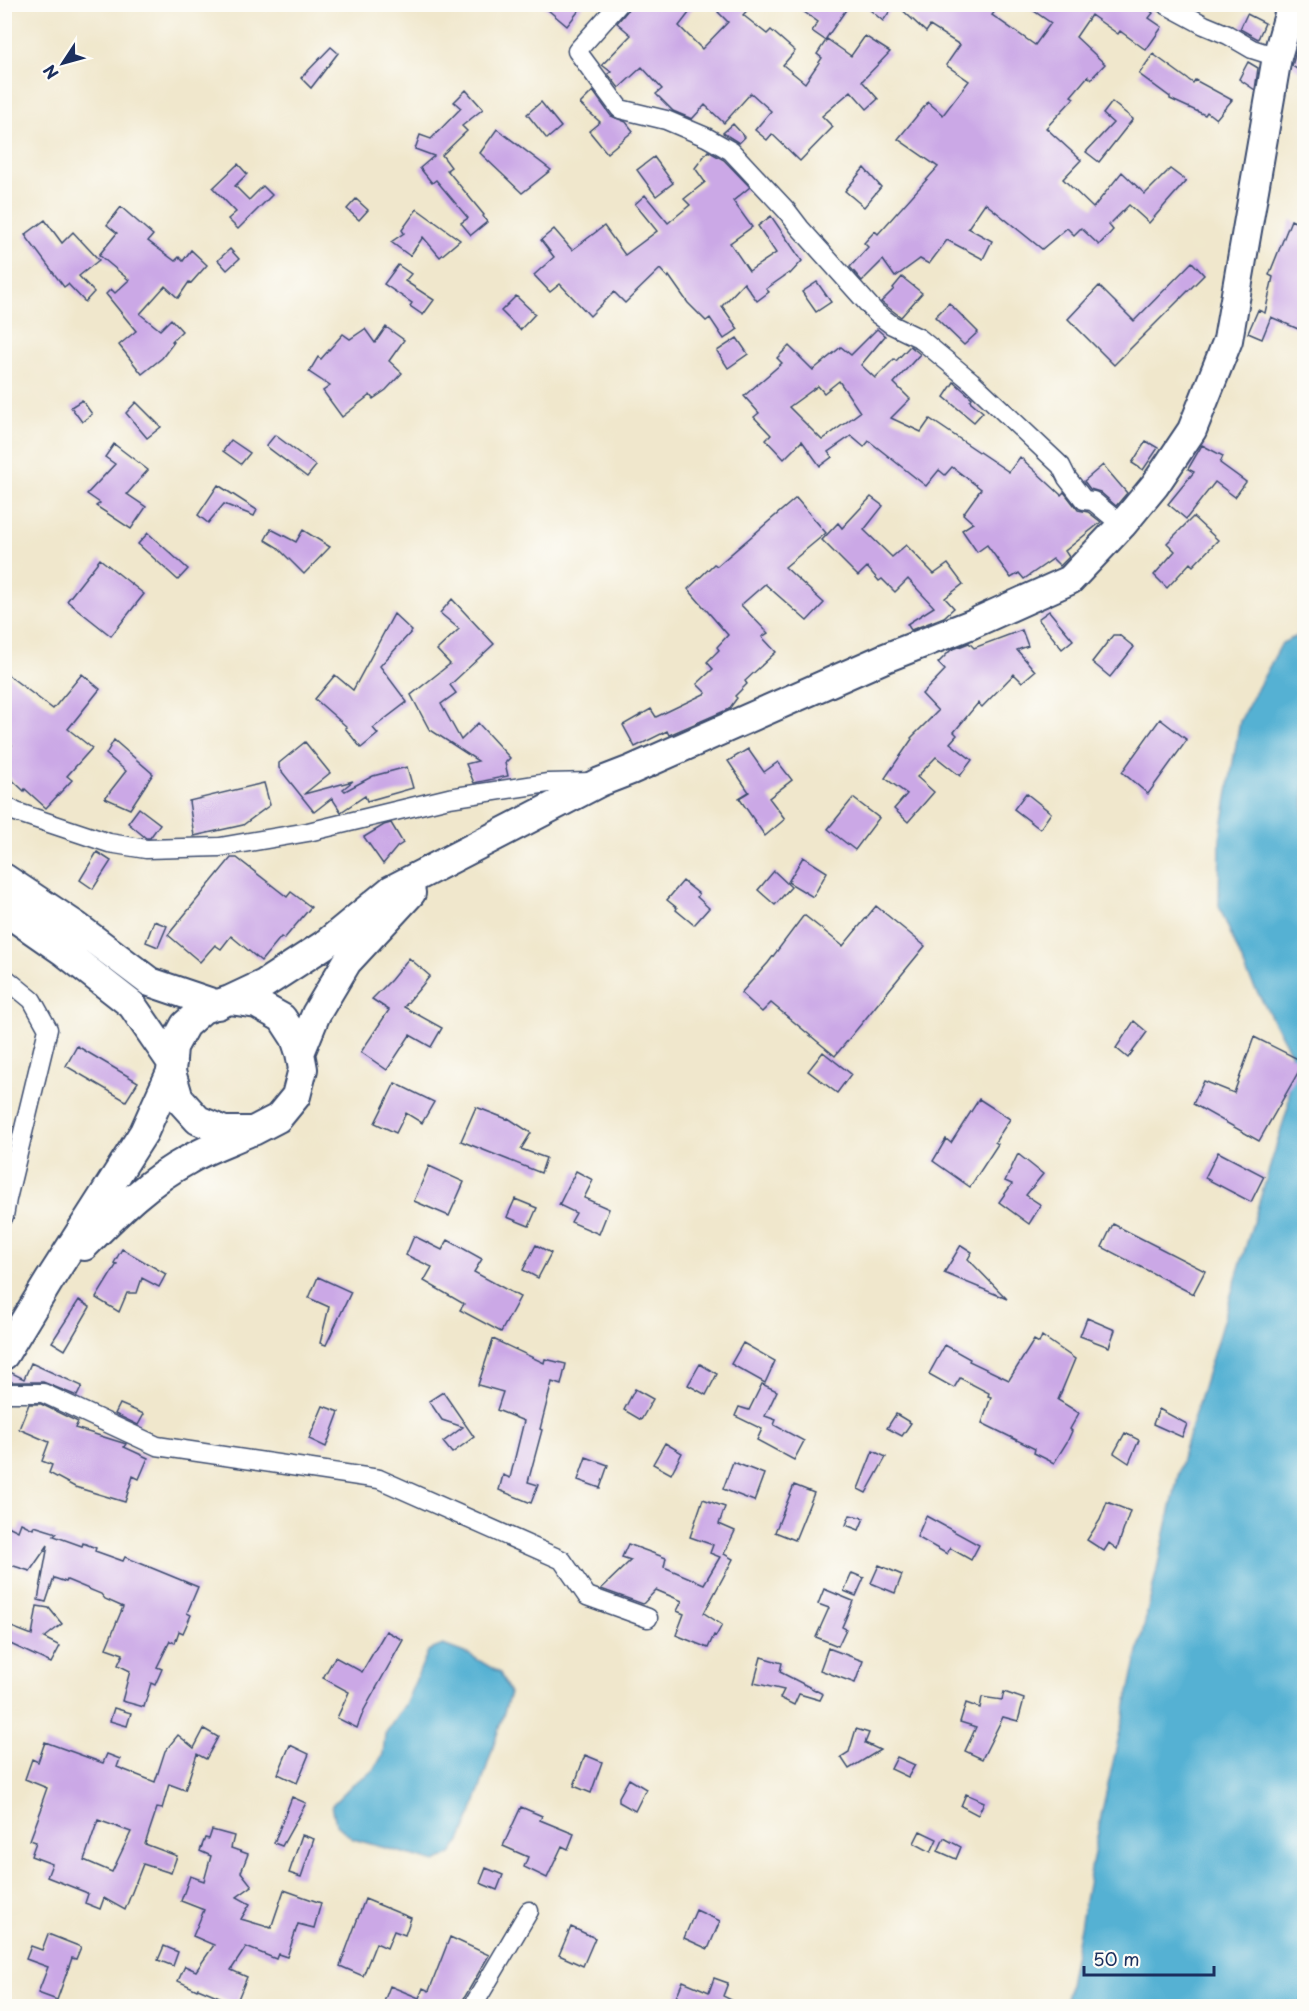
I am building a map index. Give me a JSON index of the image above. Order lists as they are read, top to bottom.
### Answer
{
  "scale_bar": "50 m",
  "north": "bottom left"
}
